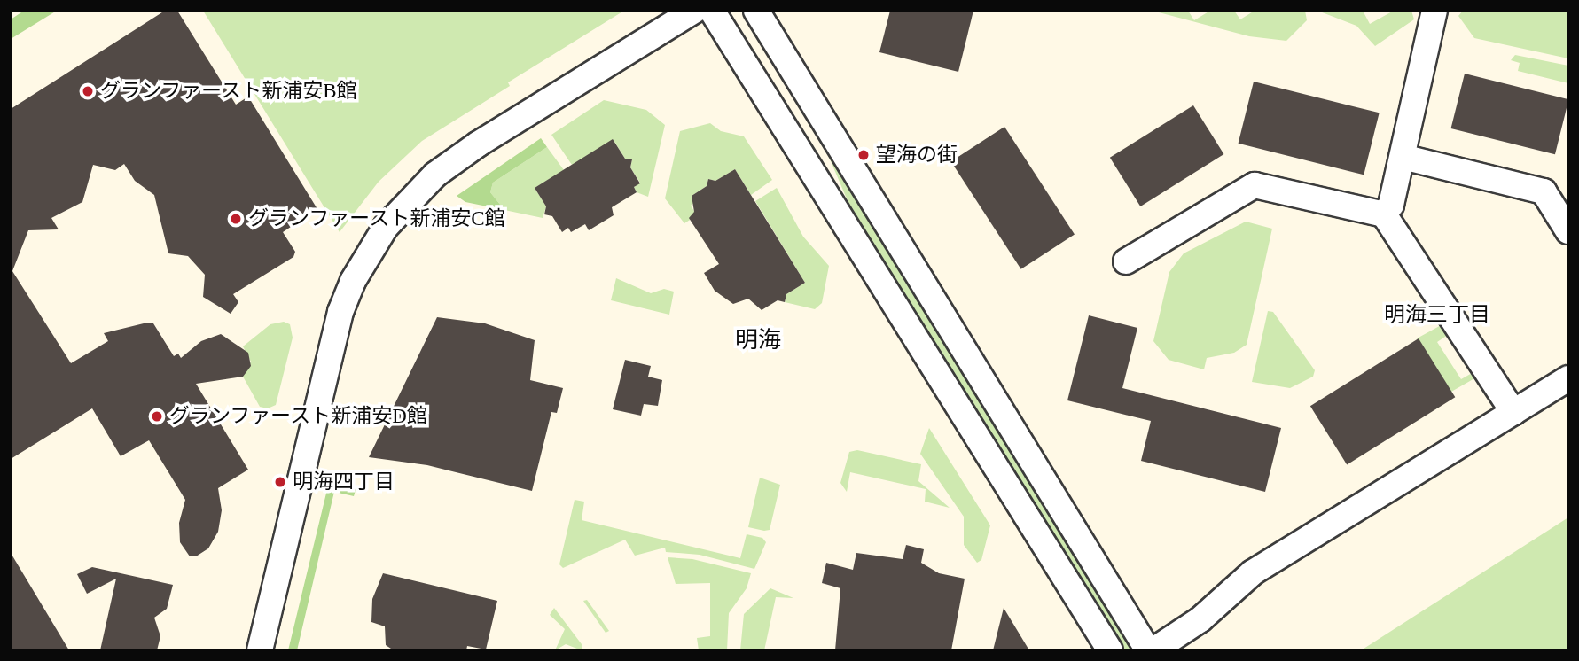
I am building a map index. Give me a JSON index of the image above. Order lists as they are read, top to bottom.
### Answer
{
  "districts": ["明海三丁目", "明海"],
  "places": [
    "グランファースト新浦安B館",
    "望海の街",
    "グランファースト新浦安C館",
    "グランファースト新浦安D館",
    "明海四丁目"
  ]
}
